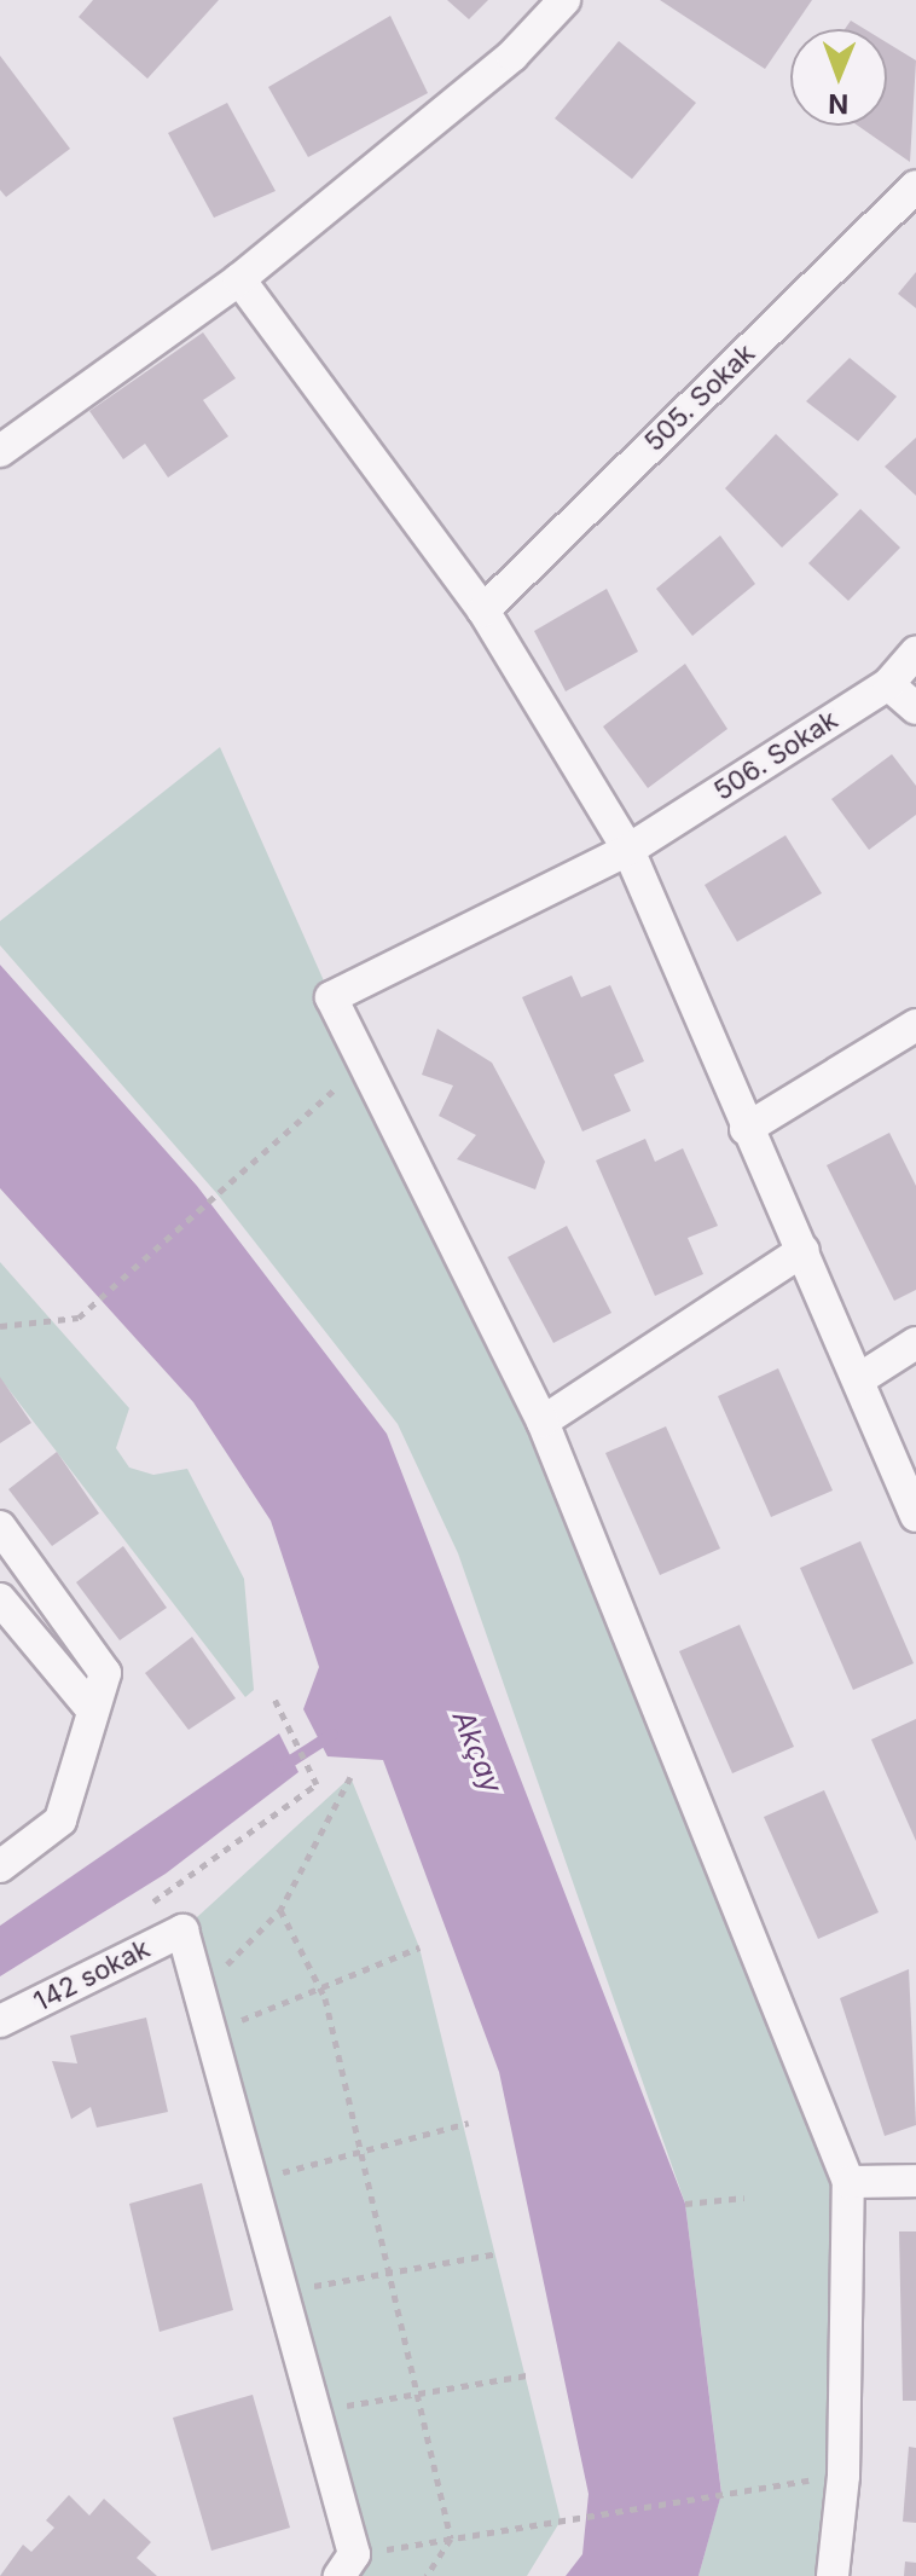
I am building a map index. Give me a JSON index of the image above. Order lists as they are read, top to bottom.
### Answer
{
  "streets": {
    "street": ["505. Sokak", "506. Sokak", "142 sokak"]
  },
  "water": ["Akçay"],
  "north": "bottom"
}
